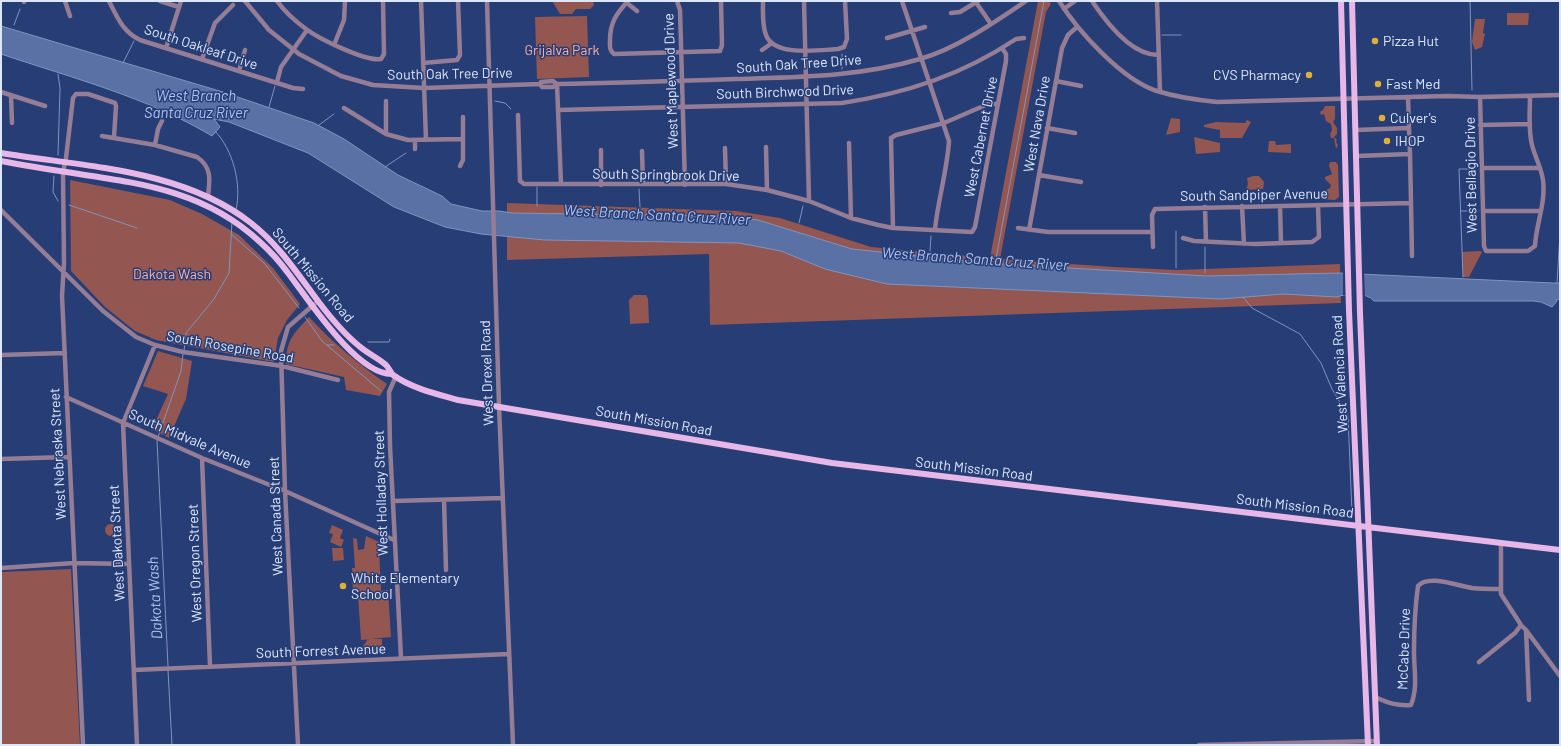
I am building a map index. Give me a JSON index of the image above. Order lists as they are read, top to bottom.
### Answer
{
  "streets": {
    "main road": ["South Mission Road", "West Valencia Road"],
    "street": [
      "South Oakleaf Drive",
      "South Oak Tree Drive",
      "West Maplewood Drive",
      "South Birchwood Drive",
      "West Nava Drive",
      "West Cabernet Drive",
      "South Springbrook Drive",
      "West Bellagio Drive",
      "South Sandpiper Avenue",
      "South Rosepine Road",
      "West Drexel Road",
      "South Midvale Avenue",
      "West Nebraska Street",
      "West Holladay Street",
      "West Canada Street",
      "West Dakota Street",
      "West Oregon Street",
      "McCabe Drive",
      "South Forrest Avenue"
    ]
  },
  "crossings": [
    ["South Oak Tree Drive", "West Maplewood Drive"],
    ["South Oak Tree Drive", "West Drexel Road"],
    ["West Maplewood Drive", "South Birchwood Drive"],
    ["West Maplewood Drive", "South Springbrook Drive"],
    ["South Birchwood Drive", "West Cabernet Drive"],
    ["West Cabernet Drive", "South Springbrook Drive"],
    ["South Sandpiper Avenue", "West Valencia Road"],
    ["South Mission Road", "West Drexel Road"],
    ["South Mission Road", "West Valencia Road"],
    ["South Mission Road", "West Nebraska Street"],
    ["South Mission Road", "West Holladay Street"],
    ["South Mission Road", "West Canada Street"],
    ["South Rosepine Road", "West Nebraska Street"],
    ["South Rosepine Road", "West Canada Street"],
    ["South Rosepine Road", "West Dakota Street"],
    ["West Drexel Road", "South Forrest Avenue"],
    ["West Valencia Road", "McCabe Drive"],
    ["South Midvale Avenue", "West Nebraska Street"],
    ["South Midvale Avenue", "West Holladay Street"],
    ["South Midvale Avenue", "West Canada Street"],
    ["South Midvale Avenue", "West Dakota Street"],
    ["South Midvale Avenue", "West Oregon Street"],
    ["West Holladay Street", "South Forrest Avenue"],
    ["West Canada Street", "South Forrest Avenue"],
    ["West Dakota Street", "South Forrest Avenue"],
    ["West Oregon Street", "South Forrest Avenue"]
  ],
  "water": ["West Branch Santa Cruz River", "Dakota Wash"],
  "parks": ["Grijalva Park", "Dakota Wash"],
  "places": [
    "Pizza Hut",
    "CVS Pharmacy",
    "Fast Med",
    "Culver's",
    "IHOP",
    "White Elementary School"
  ]
}
